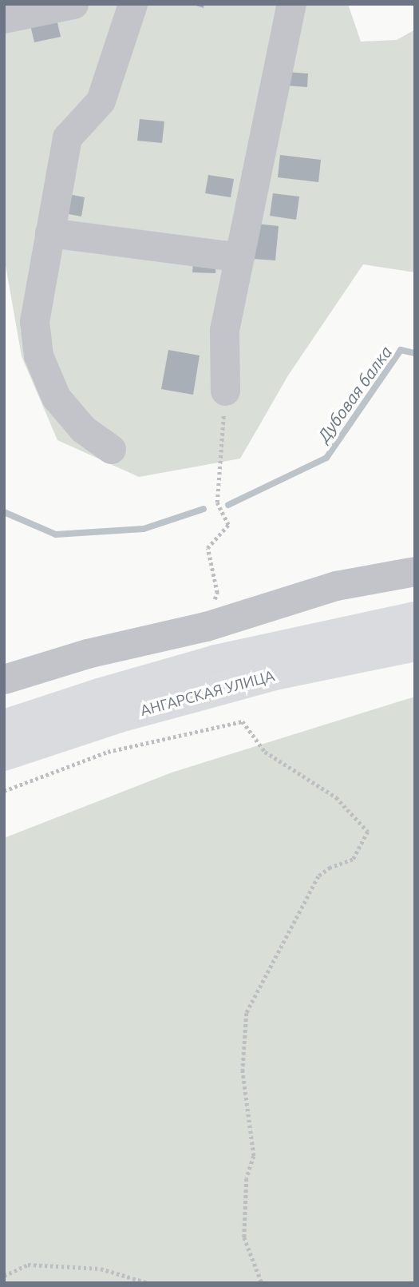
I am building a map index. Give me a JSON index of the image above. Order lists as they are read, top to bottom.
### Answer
{
  "streets": {
    "main road": ["АНГАРСКАЯ УЛИЦА"]
  },
  "water": ["Дубовая балка"]
}
